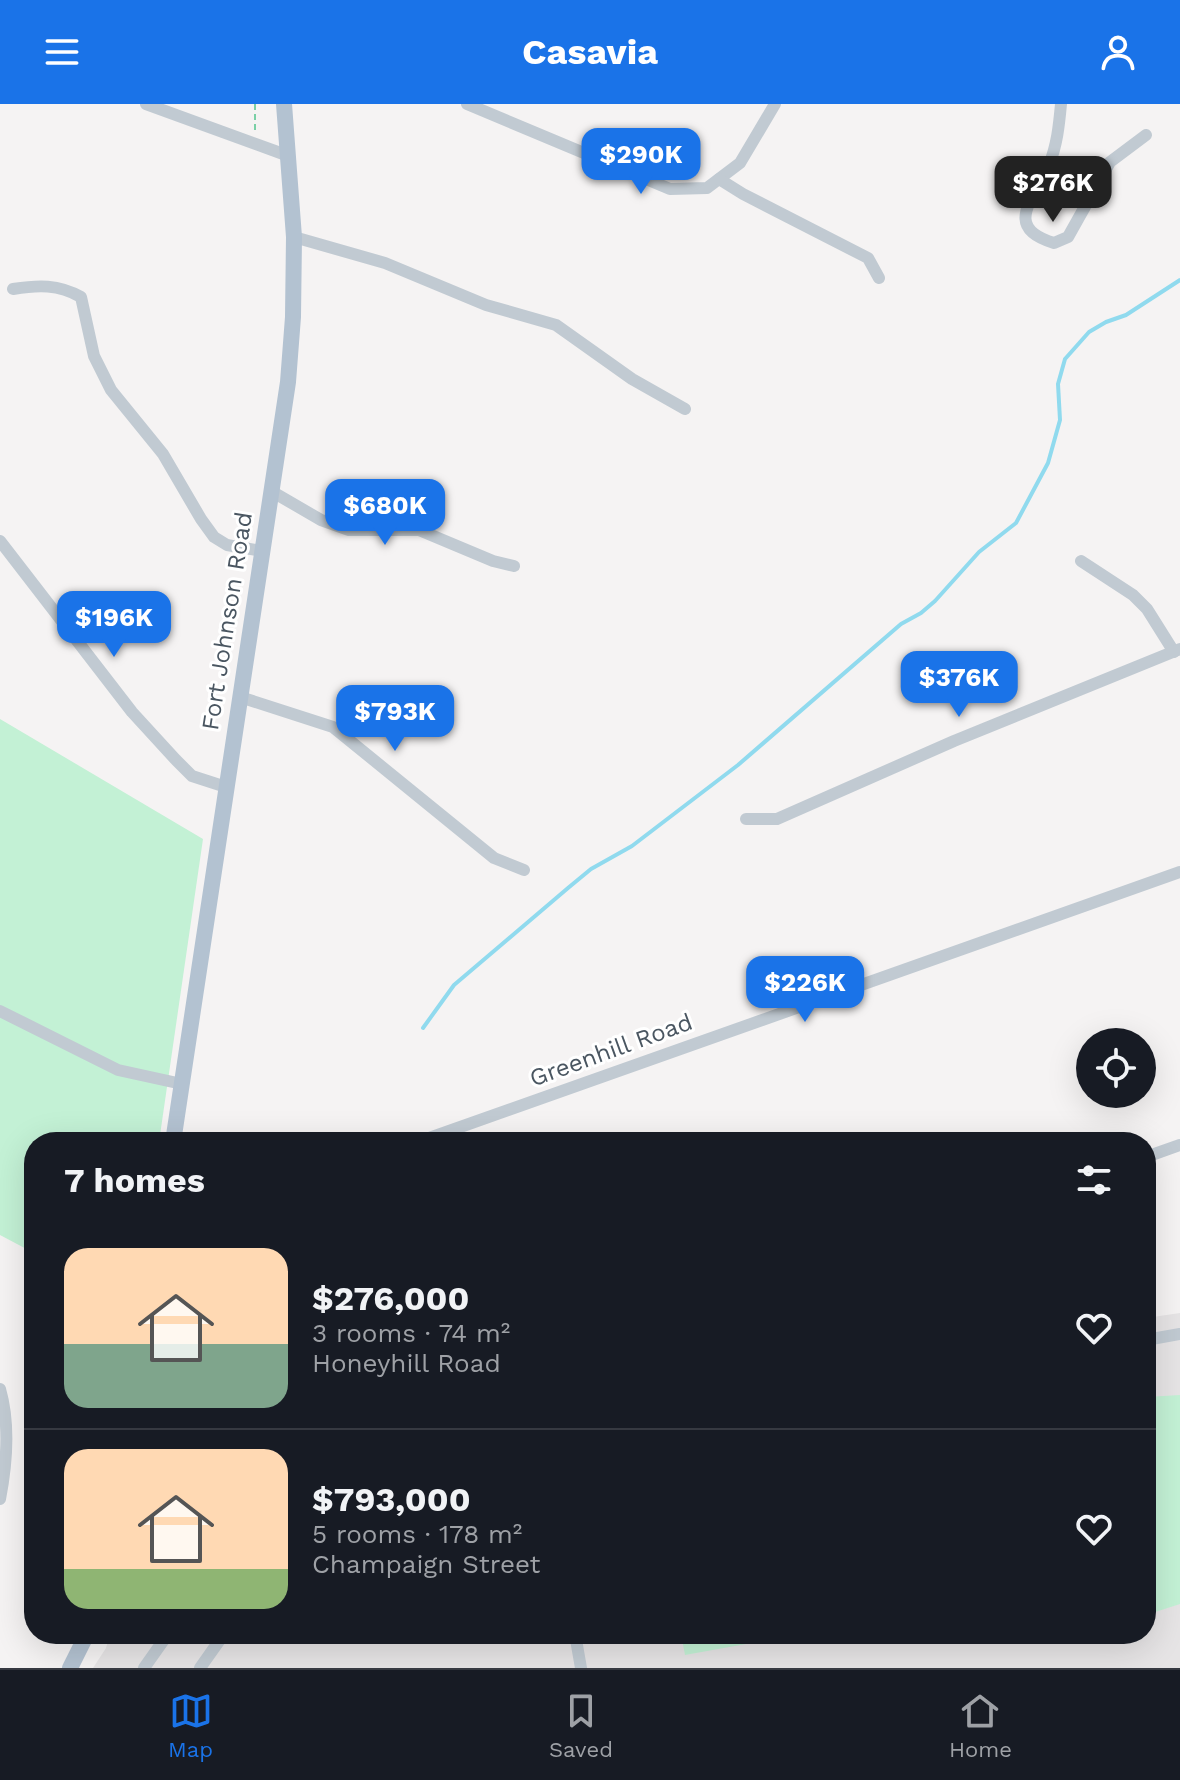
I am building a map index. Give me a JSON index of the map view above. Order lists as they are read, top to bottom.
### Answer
{
  "streets": {
    "main road": ["Fort Johnson Road"],
    "street": ["Greenhill Road"]
  },
  "page": {
    "header": "Casavia",
    "price": [
      "$290K",
      "$276K",
      "$680K",
      "$196K",
      "$376K",
      "$793K",
      "$226K"
    ],
    "heading": "7 homes",
    "list": [
      {
        "name": "$276,000",
        "note": "3 rooms · 74 m² · Honeyhill Road"
      },
      {
        "name": "$793,000",
        "note": "5 rooms · 178 m² · Champaign Street"
      }
    ],
    "tabs": ["Map", "Saved", "Home"]
  }
}
